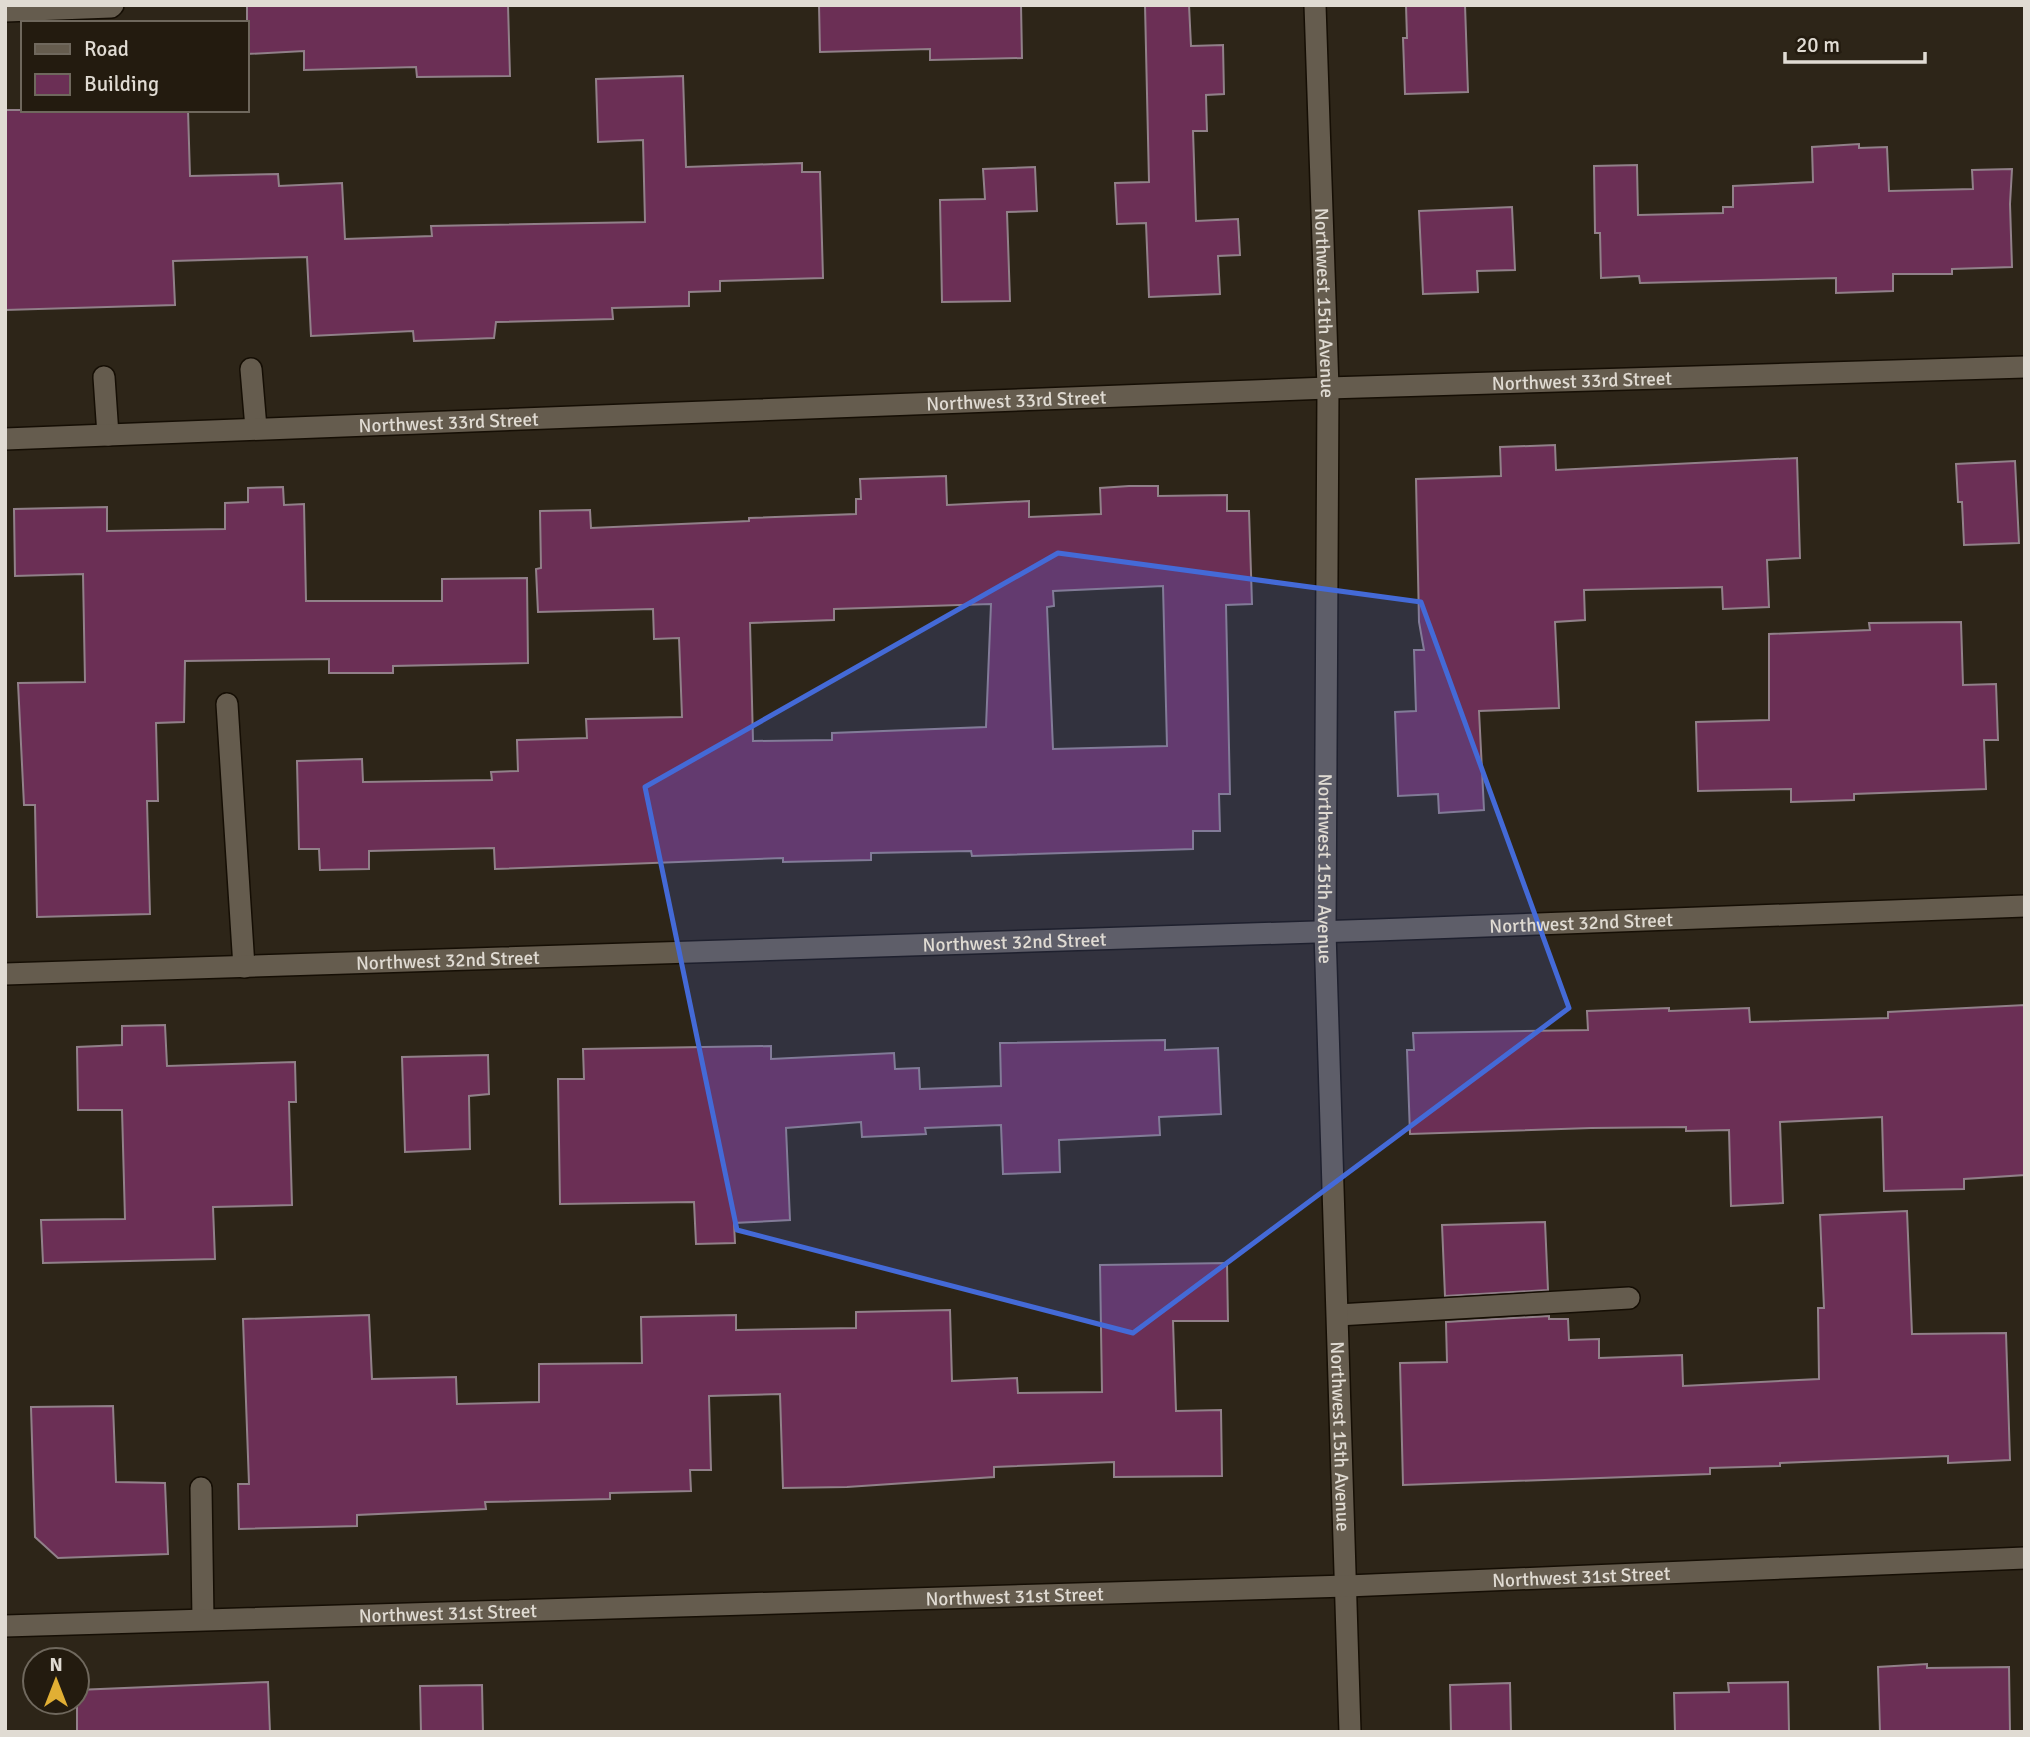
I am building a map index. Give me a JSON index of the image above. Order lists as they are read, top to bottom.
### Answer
{
  "streets": {
    "street": [
      "Northwest 15th Avenue",
      "Northwest 33rd Street",
      "Northwest 32nd Street",
      "Northwest 31st Street"
    ]
  },
  "crossings": [
    ["Northwest 15th Avenue", "Northwest 33rd Street"],
    ["Northwest 15th Avenue", "Northwest 32nd Street"],
    ["Northwest 15th Avenue", "Northwest 31st Street"]
  ],
  "legend": ["Road", "Building"],
  "scale_bar": "20 m",
  "north": "top"
}
